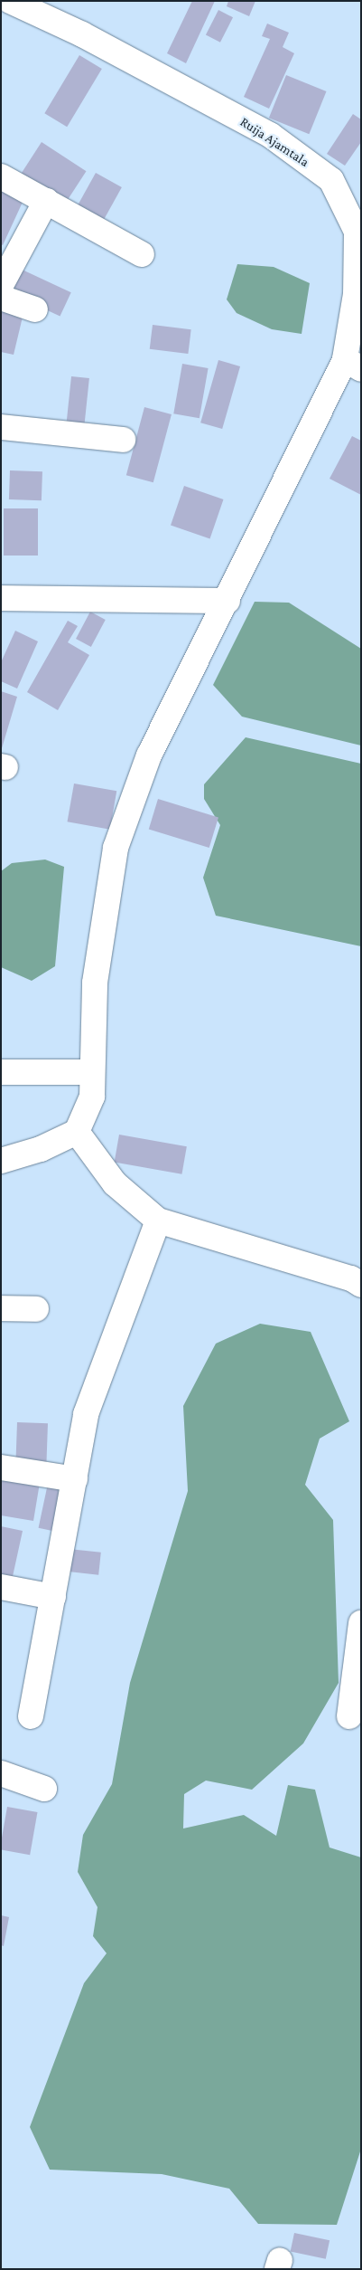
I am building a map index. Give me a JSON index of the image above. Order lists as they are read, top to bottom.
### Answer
{
  "streets": {
    "street": ["Ruija Ajamtala"]
  }
}
